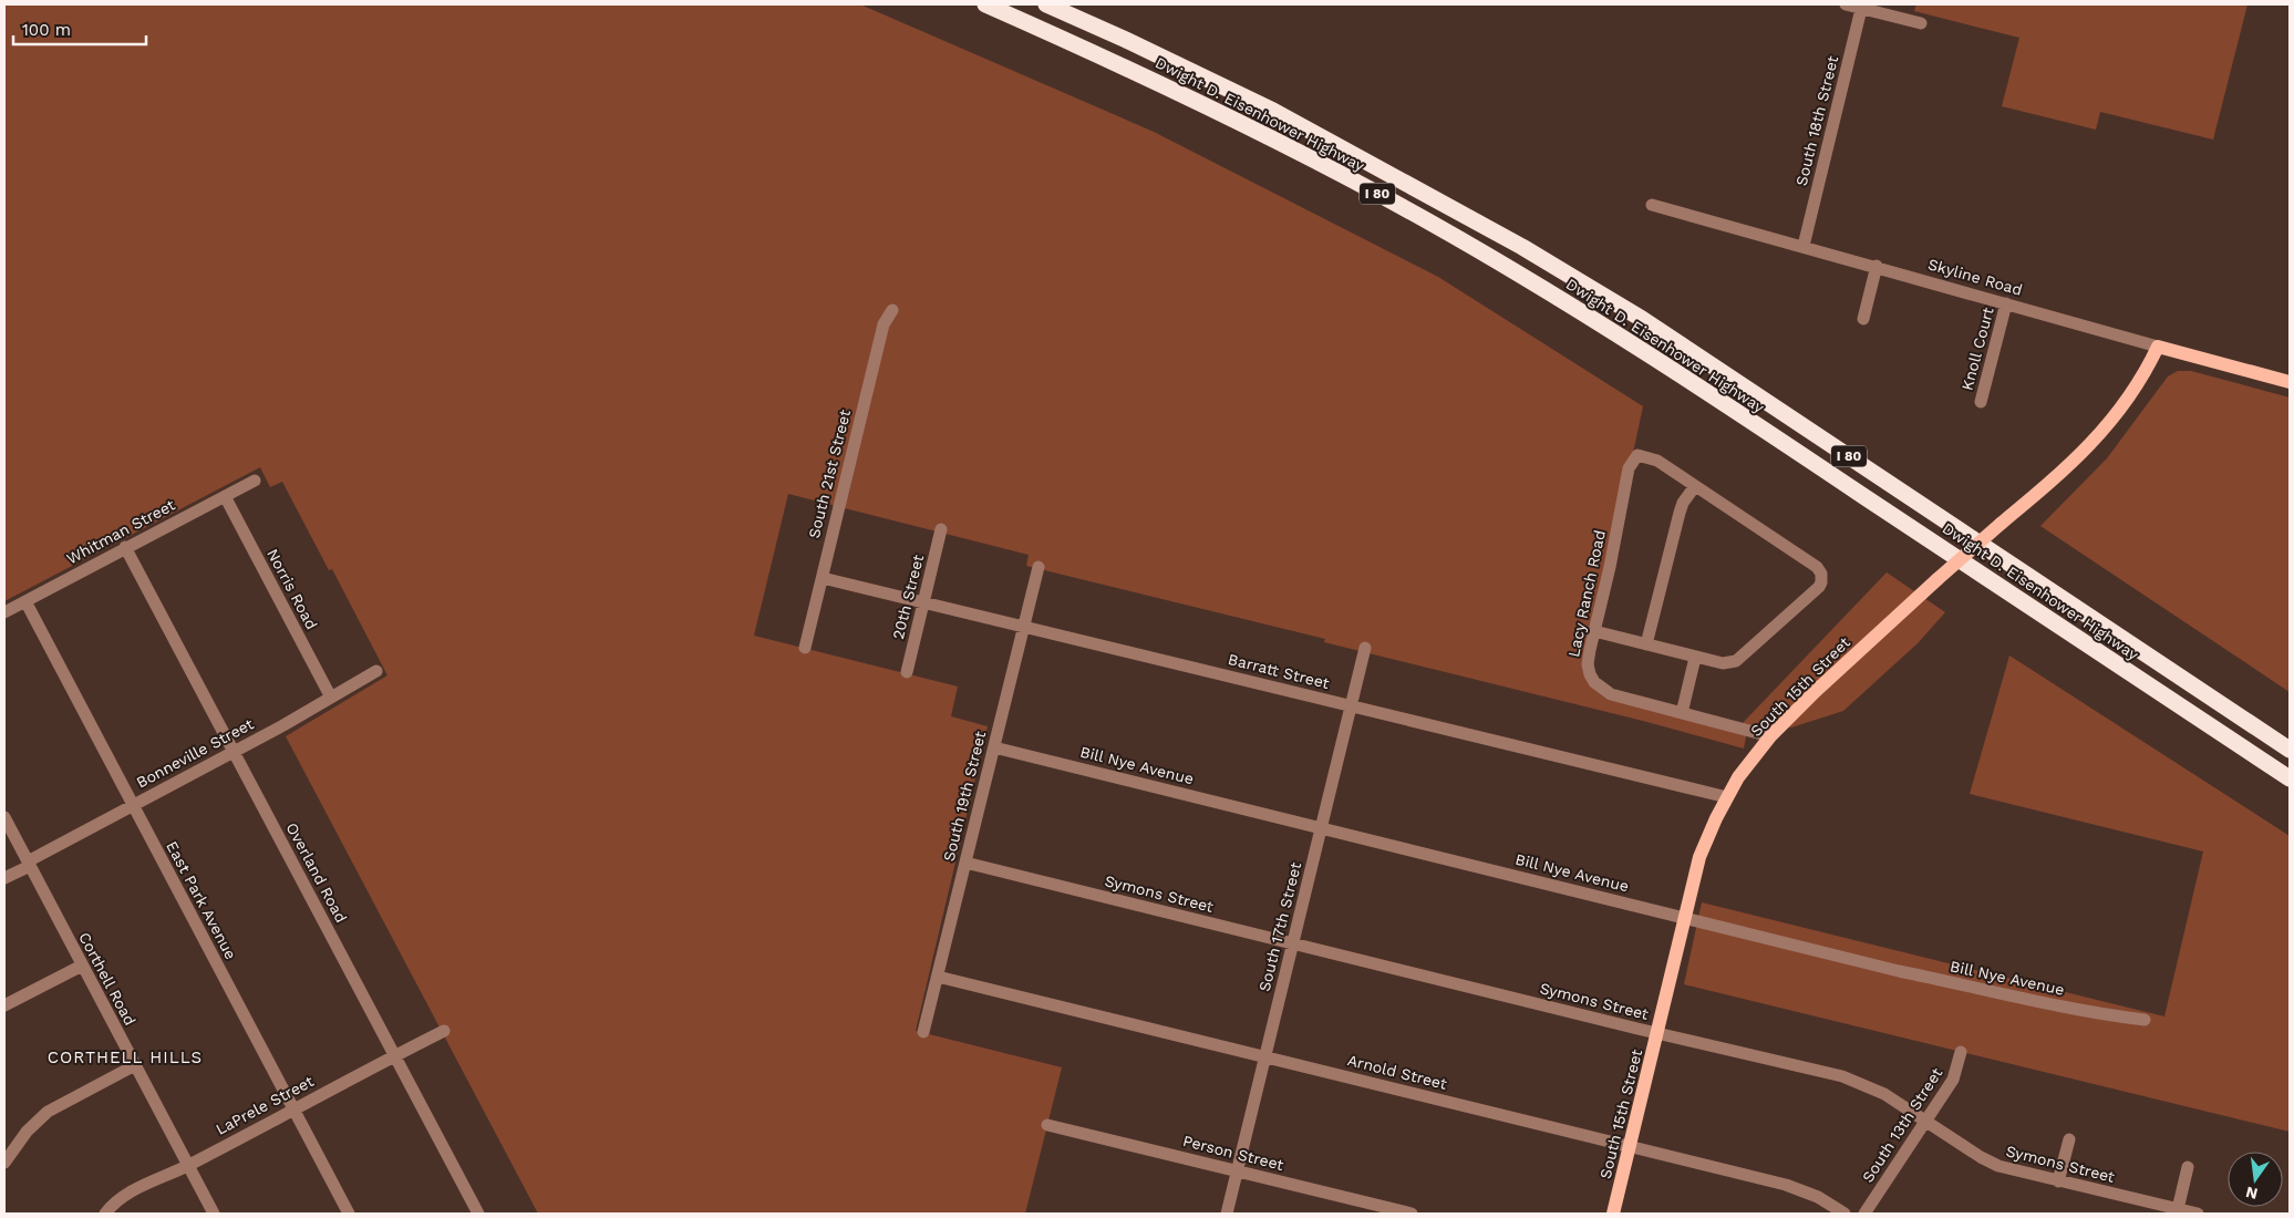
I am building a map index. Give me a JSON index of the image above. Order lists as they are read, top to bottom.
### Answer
{
  "streets": {
    "highway": ["Dwight D. Eisenhower Highway", "I 80"],
    "main road": ["Skyline Road", "South 15th Street"],
    "street": [
      "South 18th Street",
      "Knoll Court",
      "South 21st Street",
      "Whitman Street",
      "Norris Road",
      "Lacy Ranch Road",
      "20th Street",
      "Barratt Street",
      "Bonneville Street",
      "Bill Nye Avenue",
      "South 19th Street",
      "Overland Road",
      "Symons Street",
      "East Park Avenue",
      "South 17th Street",
      "Corthell Road",
      "Arnold Street",
      "LaPrele Street",
      "South 13th Street",
      "Person Street"
    ]
  },
  "crossings": [
    ["South 18th Street", "Skyline Road"],
    ["Skyline Road", "Knoll Court"],
    ["Skyline Road", "South 15th Street"],
    ["South 21st Street", "Barratt Street"],
    ["Whitman Street", "Norris Road"],
    ["Whitman Street", "Overland Road"],
    ["Whitman Street", "East Park Avenue"],
    ["Norris Road", "Bonneville Street"],
    ["Lacy Ranch Road", "South 15th Street"],
    ["20th Street", "Barratt Street"],
    ["Barratt Street", "South 15th Street"],
    ["Barratt Street", "South 19th Street"],
    ["Barratt Street", "South 17th Street"],
    ["South 15th Street", "Bill Nye Avenue"],
    ["South 15th Street", "Symons Street"],
    ["South 15th Street", "Arnold Street"],
    ["Bonneville Street", "Overland Road"],
    ["Bonneville Street", "East Park Avenue"],
    ["Bonneville Street", "Corthell Road"],
    ["Bill Nye Avenue", "South 19th Street"],
    ["Bill Nye Avenue", "South 17th Street"],
    ["South 19th Street", "Symons Street"],
    ["South 19th Street", "Arnold Street"],
    ["Overland Road", "LaPrele Street"],
    ["Symons Street", "South 17th Street"],
    ["Symons Street", "South 13th Street"],
    ["East Park Avenue", "LaPrele Street"],
    ["South 17th Street", "Arnold Street"],
    ["South 17th Street", "Person Street"],
    ["Corthell Road", "LaPrele Street"]
  ],
  "districts": ["CORTHELL HILLS"],
  "scale_bar": "100 m",
  "north": "bottom"
}
